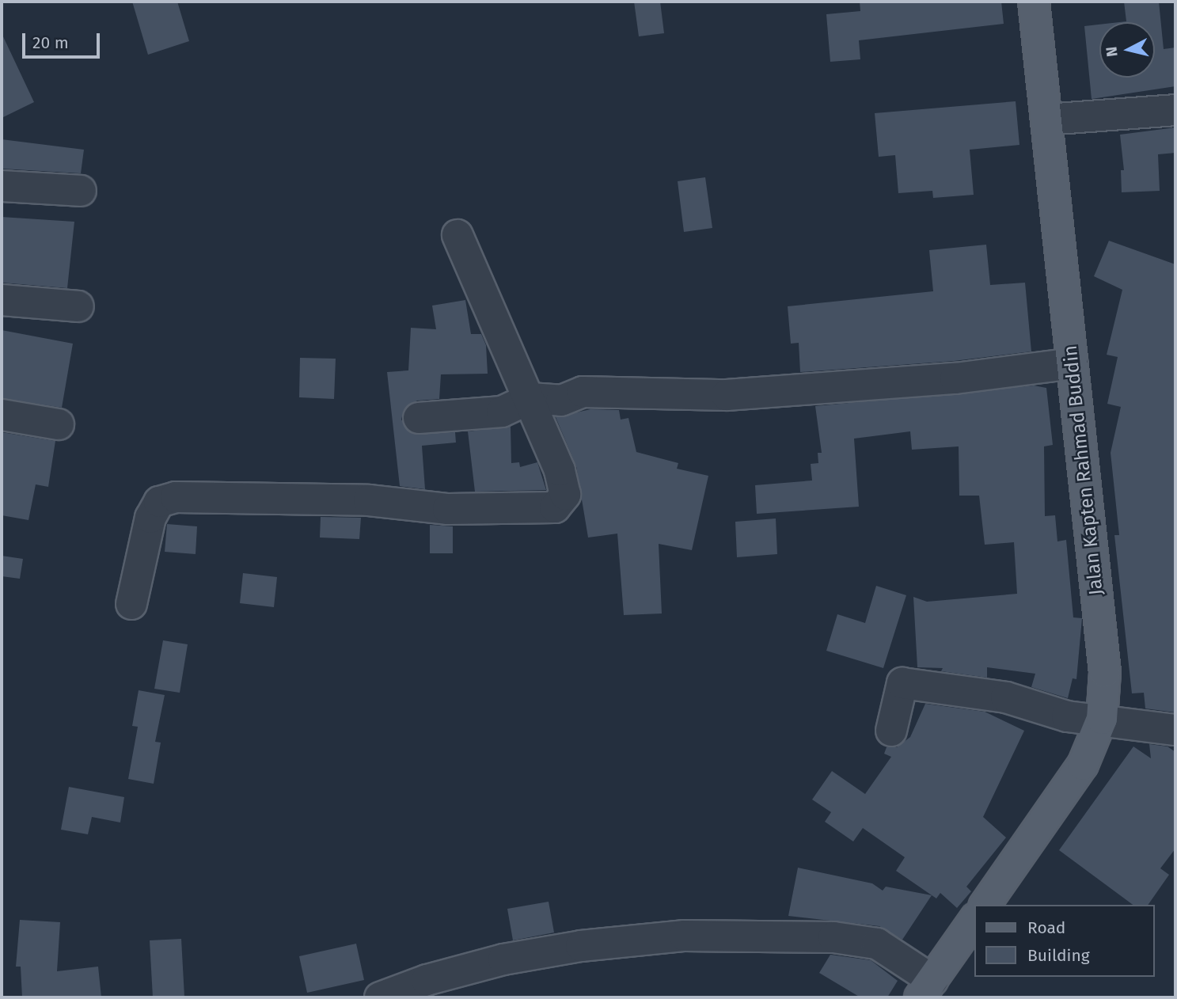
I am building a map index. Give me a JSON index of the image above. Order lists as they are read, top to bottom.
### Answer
{
  "streets": {
    "main road": ["Jalan Kapten Rahmad Buddin"]
  },
  "legend": ["Road", "Building"],
  "scale_bar": "20 m",
  "north": "left"
}
